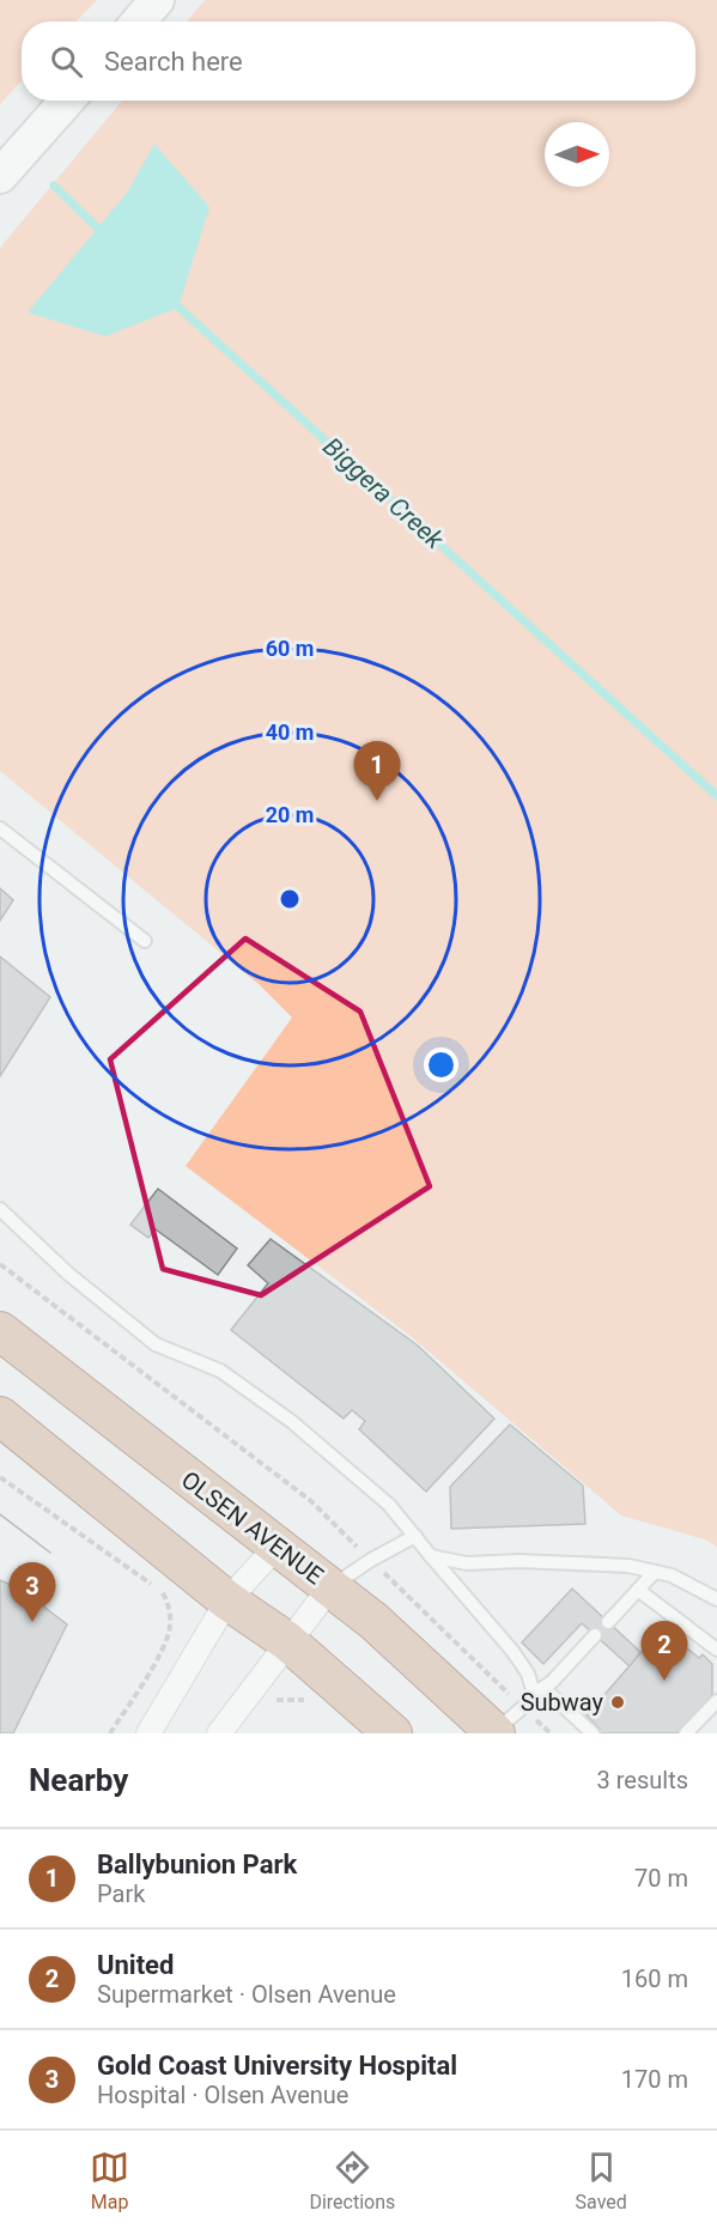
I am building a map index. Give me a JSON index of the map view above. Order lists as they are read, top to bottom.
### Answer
{
  "streets": {
    "main road": ["OLSEN AVENUE"]
  },
  "water": ["Biggera Creek"],
  "places": ["Subway"],
  "north": "right",
  "page": {
    "search": "Search here",
    "pins": ["1", "3", "2"],
    "heading": ["Nearby", "3 results"],
    "list": [
      {
        "mark": "1",
        "name": "Ballybunion Park",
        "note": "Park",
        "value": "70 m"
      },
      {
        "mark": "2",
        "name": "United",
        "note": "Supermarket · Olsen Avenue",
        "value": "160 m"
      },
      {
        "mark": "3",
        "name": "Gold Coast University Hospital",
        "note": "Hospital · Olsen Avenue",
        "value": "170 m"
      }
    ],
    "nav": ["Map", "Directions", "Saved"]
  },
  "rings": ["60 m", "40 m", "20 m"]
}
